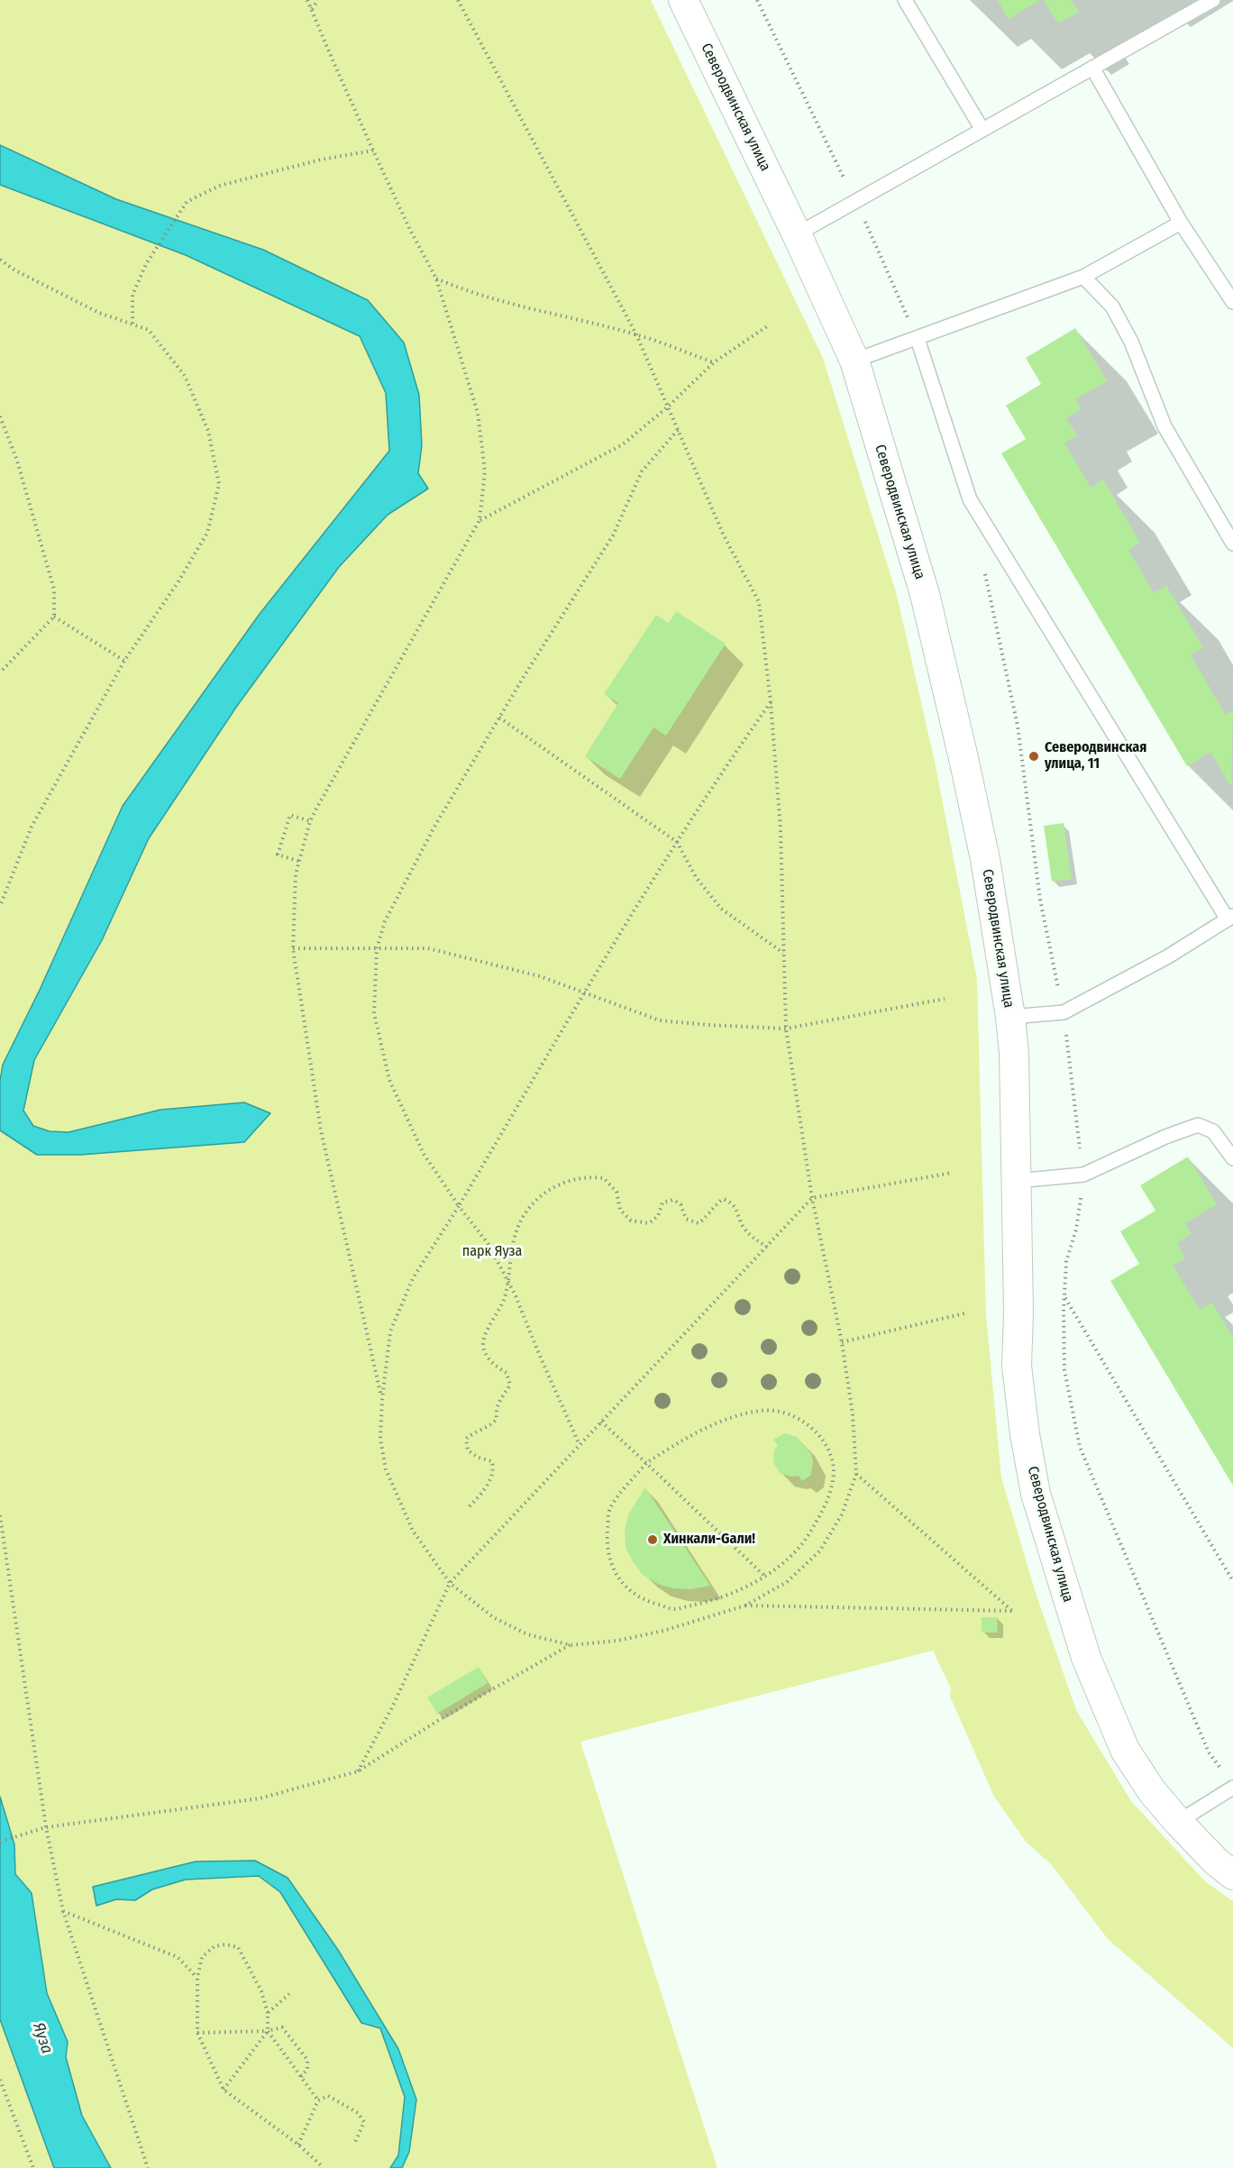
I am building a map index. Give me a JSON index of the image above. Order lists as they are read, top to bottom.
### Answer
{
  "streets": {
    "street": ["Северодвинская улица"]
  },
  "water": ["Яуза"],
  "parks": ["парк Яуза"],
  "places": ["Северодвинская улица, 11", "Хинкали-Gали!"]
}
